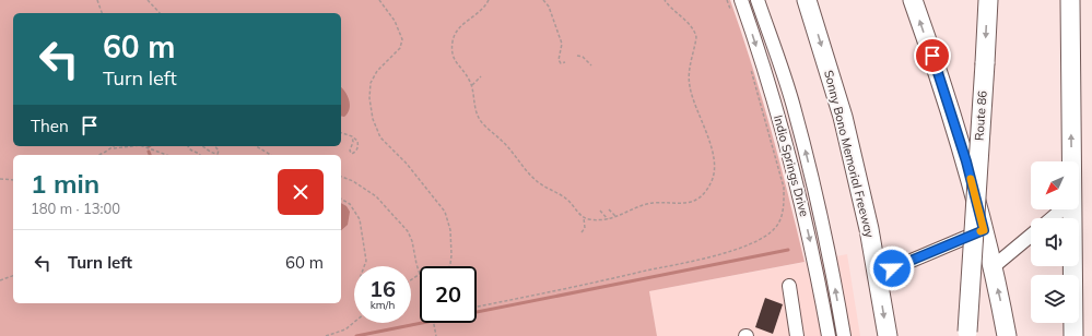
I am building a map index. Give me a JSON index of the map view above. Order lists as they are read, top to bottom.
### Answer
{
  "streets": {
    "highway": ["Route 86", "Sonny Bono Memorial Freeway"],
    "lane": ["Indio Springs Drive"]
  },
  "north": "bottom left",
  "page": {
    "turn": ["60 m", "Turn left"],
    "then": "Then",
    "heading": ["1 min", "180 m · 13:00"],
    "list": [
      {
        "name": "Turn left",
        "value": "60 m"
      }
    ],
    "speed": "16 km/h",
    "limit": "20"
  }
}
